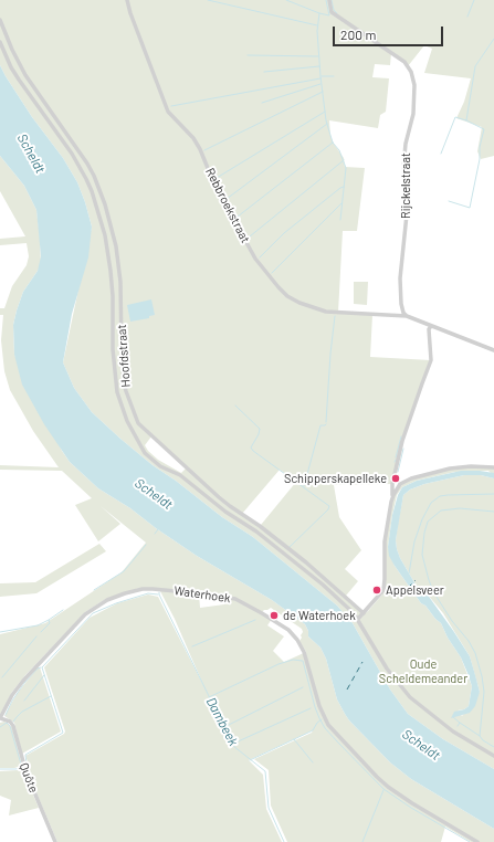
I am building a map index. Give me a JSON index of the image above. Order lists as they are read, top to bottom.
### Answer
{
  "streets": {
    "street": [
      "Rijckelstraat",
      "Rebbroekstraat",
      "Hoofdstraat",
      "Waterhoek",
      "Quôte"
    ]
  },
  "crossings": [
    ["Rijckelstraat", "Rebbroekstraat"],
    ["Waterhoek", "Quôte"]
  ],
  "water": ["Scheldt", "Dambeek"],
  "parks": ["Oude Scheldemeander"],
  "places": ["Schipperskapelleke", "Appelsveer", "de Waterhoek"],
  "scale_bar": "200 m"
}
